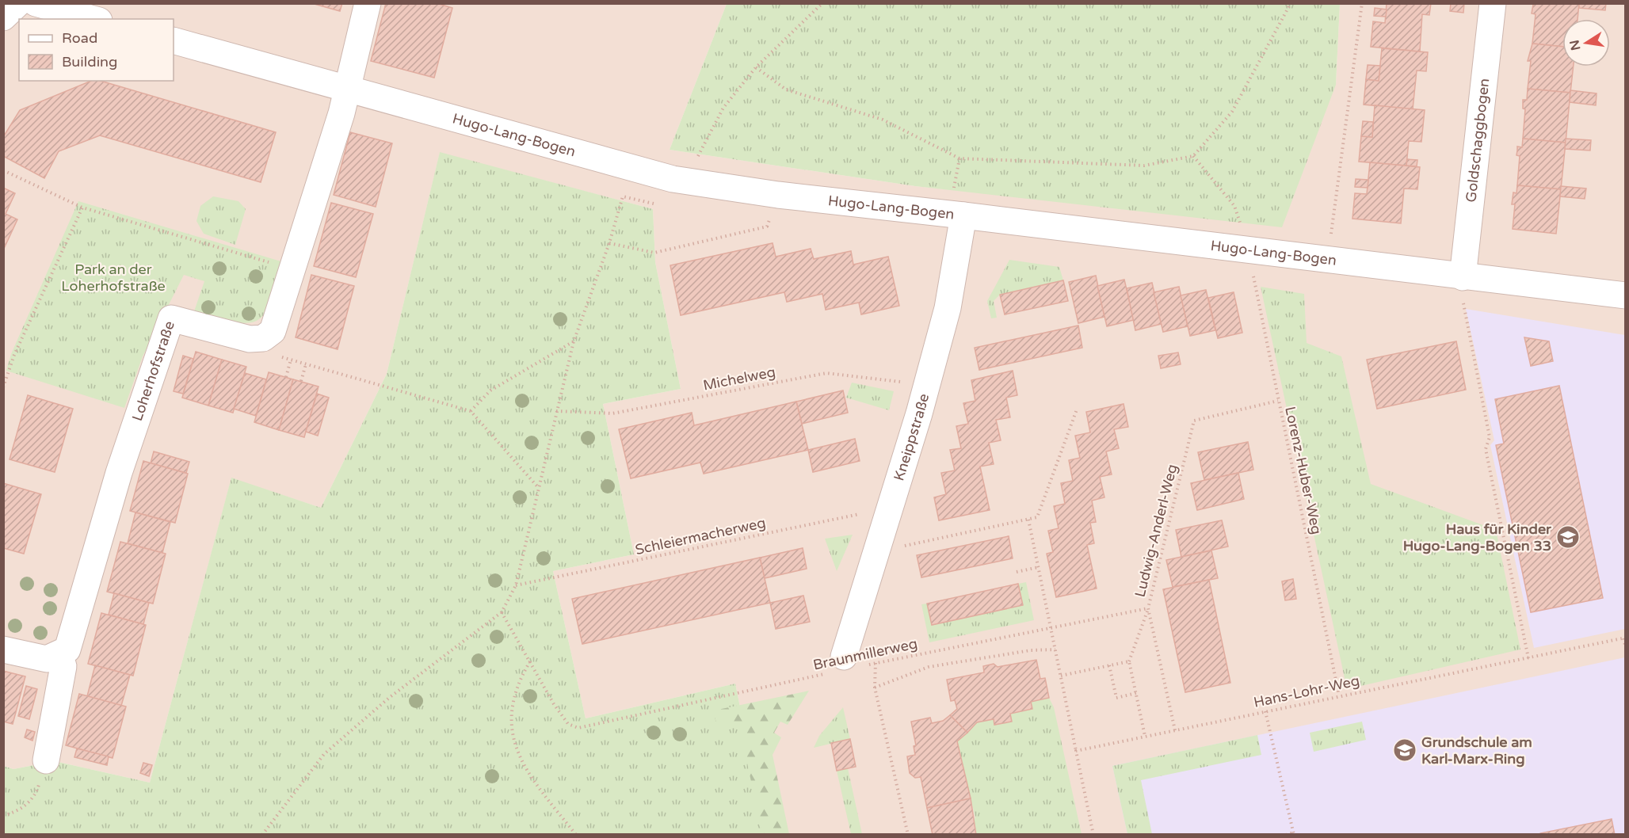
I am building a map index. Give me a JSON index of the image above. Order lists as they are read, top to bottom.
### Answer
{
  "streets": {
    "street": [
      "Hugo-Lang-Bogen",
      "Goldschaggbogen",
      "Loherhofstraße",
      "Kneippstraße"
    ],
    "path": [
      "Michelweg",
      "Lorenz-Huber-Weg",
      "Ludwig-Anderl-Weg",
      "Schleiermacherweg",
      "Braunmillerweg",
      "Hans-Lohr-Weg"
    ]
  },
  "crossings": [
    ["Hugo-Lang-Bogen", "Goldschaggbogen"],
    ["Hugo-Lang-Bogen", "Kneippstraße"],
    ["Hugo-Lang-Bogen", "Lorenz-Huber-Weg"],
    ["Michelweg", "Kneippstraße"],
    ["Kneippstraße", "Schleiermacherweg"],
    ["Kneippstraße", "Braunmillerweg"],
    ["Lorenz-Huber-Weg", "Ludwig-Anderl-Weg"],
    ["Lorenz-Huber-Weg", "Hans-Lohr-Weg"],
    ["Ludwig-Anderl-Weg", "Braunmillerweg"],
    ["Ludwig-Anderl-Weg", "Hans-Lohr-Weg"]
  ],
  "parks": ["Park an der Loherhofstraße"],
  "places": {
    "school or university": ["Haus für Kinder Hugo-Lang-Bogen 33", "Grundschule am Karl-Marx-Ring"]
  },
  "legend": ["Road", "Building"],
  "north": "left"
}
